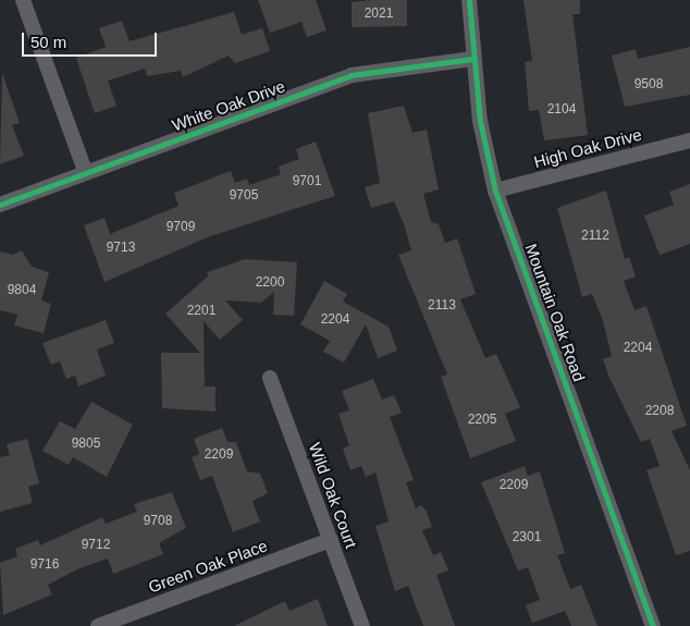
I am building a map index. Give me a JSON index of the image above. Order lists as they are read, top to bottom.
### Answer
{
  "streets": {
    "street": [
      "White Oak Drive",
      "High Oak Drive",
      "Mountain Oak Road",
      "Wild Oak Court",
      "Green Oak Place"
    ]
  },
  "crossings": [
    ["White Oak Drive", "Mountain Oak Road"],
    ["High Oak Drive", "Mountain Oak Road"],
    ["Wild Oak Court", "Green Oak Place"]
  ],
  "house_numbers": [
    "2021",
    "9508",
    "2104",
    "9701",
    "9705",
    "9709",
    "2112",
    "9713",
    "2200",
    "9804",
    "2113",
    "2201",
    "2204",
    "2204",
    "2208",
    "2205",
    "9805",
    "2209",
    "2209",
    "9708",
    "2301",
    "9712",
    "9716"
  ],
  "scale_bar": "50 m"
}
